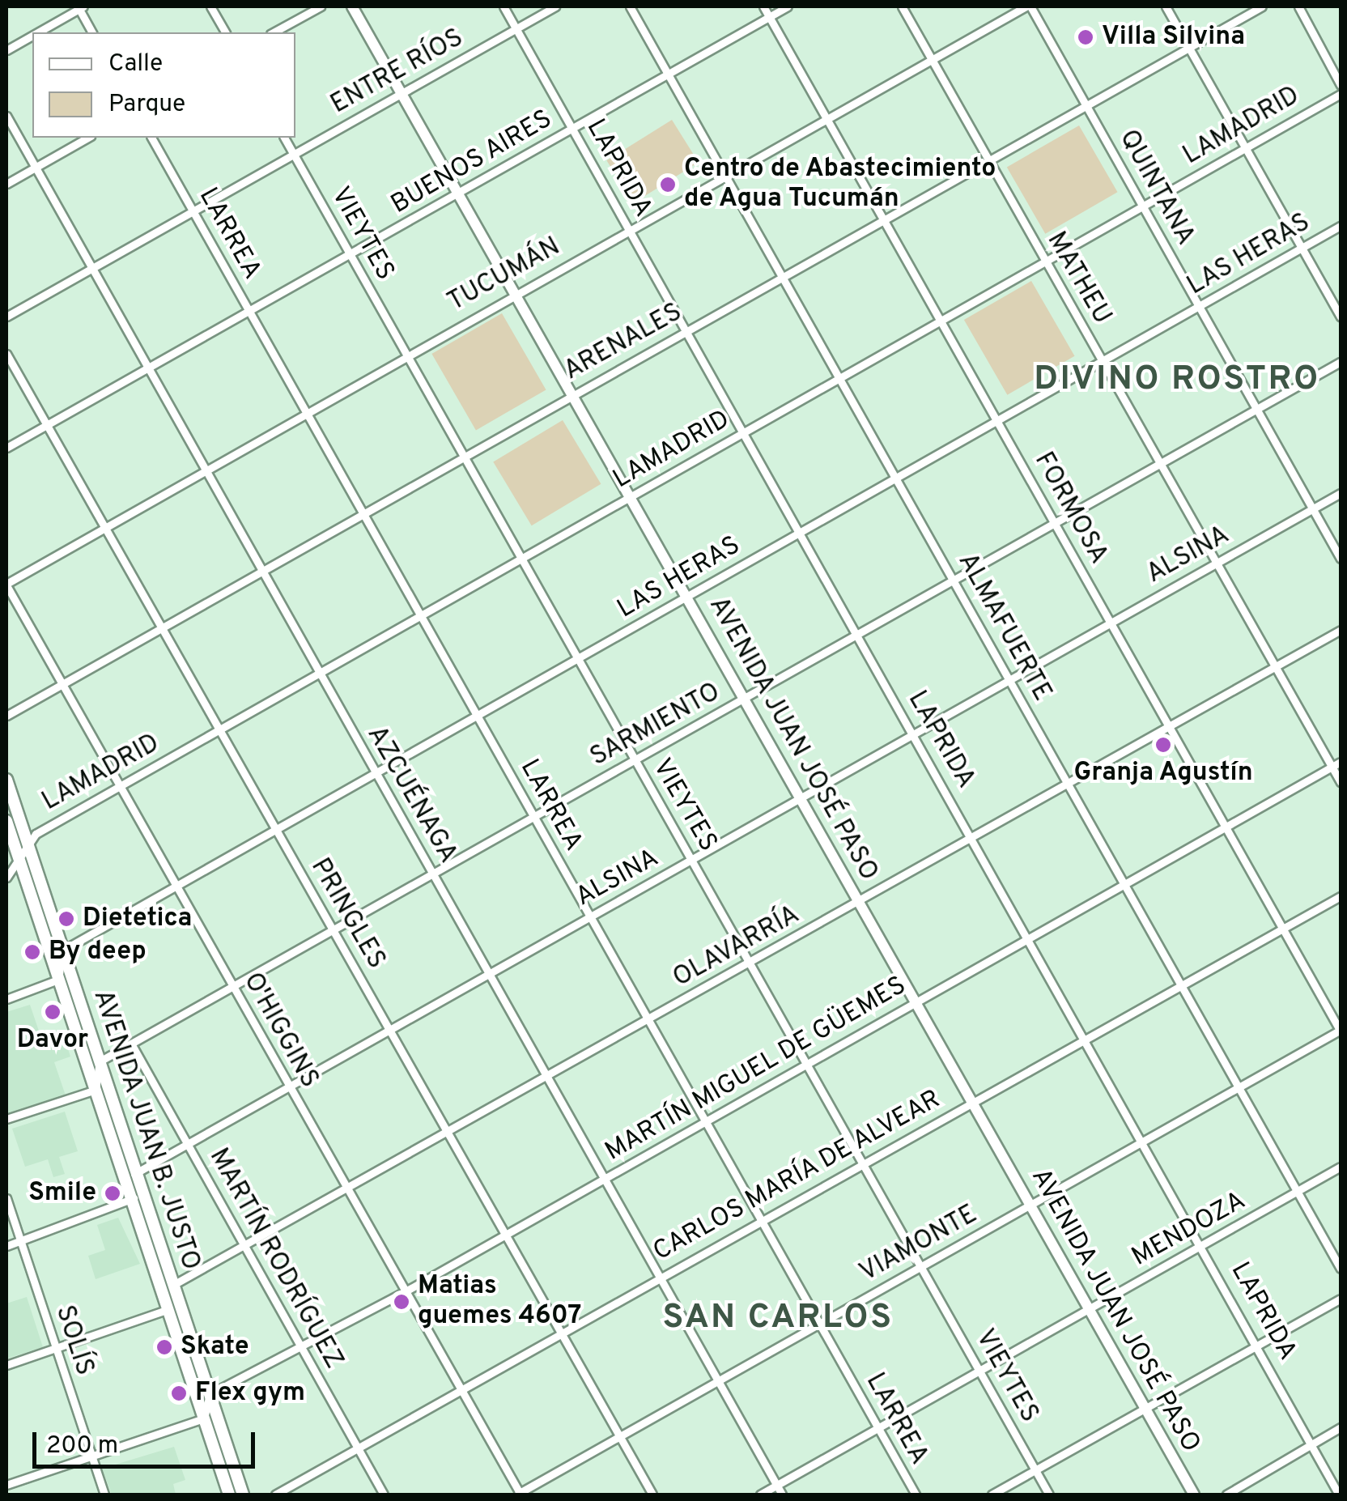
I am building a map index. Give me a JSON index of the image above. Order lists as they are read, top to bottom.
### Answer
{
  "streets": {
    "main road": ["AVENIDA JUAN JOSÉ PASO", "AVENIDA JUAN B. JUSTO"],
    "street": [
      "ENTRE RÍOS",
      "LAMADRID",
      "BUENOS AIRES",
      "LAPRIDA",
      "QUINTANA",
      "LARREA",
      "VIEYTES",
      "LAS HERAS",
      "TUCUMÁN",
      "MATHEU",
      "ARENALES",
      "FORMOSA",
      "ALSINA",
      "ALMAFUERTE",
      "SARMIENTO",
      "AZCUÉNAGA",
      "PRINGLES",
      "OLAVARRÍA",
      "O'HIGGINS",
      "MARTÍN MIGUEL DE GÜEMES",
      "CARLOS MARÍA DE ALVEAR",
      "MENDOZA",
      "VIAMONTE",
      "MARTÍN RODRÍGUEZ",
      "SOLÍS"
    ]
  },
  "crossings": [
    ["ENTRE RÍOS", "LAPRIDA"],
    ["ENTRE RÍOS", "LARREA"],
    ["ENTRE RÍOS", "VIEYTES"],
    ["ENTRE RÍOS", "AVENIDA JUAN JOSÉ PASO"],
    ["ENTRE RÍOS", "AZCUÉNAGA"],
    ["LAMADRID", "LAPRIDA"],
    ["LAMADRID", "QUINTANA"],
    ["LAMADRID", "LARREA"],
    ["LAMADRID", "VIEYTES"],
    ["LAMADRID", "MATHEU"],
    ["LAMADRID", "FORMOSA"],
    ["LAMADRID", "ALMAFUERTE"],
    ["LAMADRID", "AVENIDA JUAN JOSÉ PASO"],
    ["LAMADRID", "AZCUÉNAGA"],
    ["LAMADRID", "PRINGLES"],
    ["LAMADRID", "O'HIGGINS"],
    ["LAMADRID", "AVENIDA JUAN B. JUSTO"],
    ["BUENOS AIRES", "LAPRIDA"],
    ["BUENOS AIRES", "LARREA"],
    ["BUENOS AIRES", "VIEYTES"],
    ["BUENOS AIRES", "FORMOSA"],
    ["BUENOS AIRES", "ALMAFUERTE"],
    ["BUENOS AIRES", "AVENIDA JUAN JOSÉ PASO"],
    ["BUENOS AIRES", "AZCUÉNAGA"],
    ["BUENOS AIRES", "PRINGLES"],
    ["LAPRIDA", "LAS HERAS"],
    ["LAPRIDA", "TUCUMÁN"],
    ["LAPRIDA", "ARENALES"],
    ["LAPRIDA", "ALSINA"],
    ["LAPRIDA", "SARMIENTO"],
    ["LAPRIDA", "OLAVARRÍA"],
    ["LAPRIDA", "MARTÍN MIGUEL DE GÜEMES"],
    ["LAPRIDA", "CARLOS MARÍA DE ALVEAR"],
    ["LAPRIDA", "MENDOZA"],
    ["LAPRIDA", "VIAMONTE"],
    ["QUINTANA", "LAS HERAS"],
    ["QUINTANA", "TUCUMÁN"],
    ["QUINTANA", "ARENALES"],
    ["QUINTANA", "ALSINA"],
    ["QUINTANA", "SARMIENTO"],
    ["LARREA", "LAS HERAS"],
    ["LARREA", "TUCUMÁN"],
    ["LARREA", "ARENALES"],
    ["LARREA", "ALSINA"],
    ["LARREA", "SARMIENTO"],
    ["LARREA", "OLAVARRÍA"],
    ["LARREA", "MARTÍN MIGUEL DE GÜEMES"],
    ["LARREA", "CARLOS MARÍA DE ALVEAR"],
    ["LARREA", "MENDOZA"],
    ["LARREA", "VIAMONTE"],
    ["VIEYTES", "LAS HERAS"],
    ["VIEYTES", "TUCUMÁN"],
    ["VIEYTES", "ARENALES"],
    ["VIEYTES", "ALSINA"],
    ["VIEYTES", "SARMIENTO"],
    ["VIEYTES", "OLAVARRÍA"],
    ["VIEYTES", "MARTÍN MIGUEL DE GÜEMES"],
    ["VIEYTES", "CARLOS MARÍA DE ALVEAR"],
    ["VIEYTES", "MENDOZA"],
    ["VIEYTES", "VIAMONTE"],
    ["LAS HERAS", "MATHEU"],
    ["LAS HERAS", "FORMOSA"],
    ["LAS HERAS", "ALMAFUERTE"],
    ["LAS HERAS", "AVENIDA JUAN JOSÉ PASO"],
    ["LAS HERAS", "AZCUÉNAGA"],
    ["LAS HERAS", "PRINGLES"],
    ["LAS HERAS", "O'HIGGINS"],
    ["LAS HERAS", "AVENIDA JUAN B. JUSTO"],
    ["TUCUMÁN", "MATHEU"],
    ["TUCUMÁN", "FORMOSA"],
    ["TUCUMÁN", "ALMAFUERTE"],
    ["TUCUMÁN", "AVENIDA JUAN JOSÉ PASO"],
    ["TUCUMÁN", "AZCUÉNAGA"],
    ["TUCUMÁN", "PRINGLES"],
    ["TUCUMÁN", "O'HIGGINS"],
    ["MATHEU", "ARENALES"],
    ["MATHEU", "ALSINA"],
    ["MATHEU", "SARMIENTO"],
    ["MATHEU", "OLAVARRÍA"],
    ["MATHEU", "MARTÍN MIGUEL DE GÜEMES"],
    ["ARENALES", "FORMOSA"],
    ["ARENALES", "ALMAFUERTE"],
    ["ARENALES", "AVENIDA JUAN JOSÉ PASO"],
    ["ARENALES", "AZCUÉNAGA"],
    ["ARENALES", "PRINGLES"],
    ["ARENALES", "O'HIGGINS"],
    ["FORMOSA", "ALSINA"],
    ["FORMOSA", "SARMIENTO"],
    ["FORMOSA", "OLAVARRÍA"],
    ["FORMOSA", "MARTÍN MIGUEL DE GÜEMES"],
    ["FORMOSA", "CARLOS MARÍA DE ALVEAR"],
    ["FORMOSA", "VIAMONTE"],
    ["ALSINA", "ALMAFUERTE"],
    ["ALSINA", "AVENIDA JUAN JOSÉ PASO"],
    ["ALSINA", "AZCUÉNAGA"],
    ["ALSINA", "PRINGLES"],
    ["ALSINA", "O'HIGGINS"],
    ["ALSINA", "AVENIDA JUAN B. JUSTO"],
    ["ALSINA", "MARTÍN RODRÍGUEZ"],
    ["ALMAFUERTE", "SARMIENTO"],
    ["ALMAFUERTE", "OLAVARRÍA"],
    ["ALMAFUERTE", "MARTÍN MIGUEL DE GÜEMES"],
    ["ALMAFUERTE", "CARLOS MARÍA DE ALVEAR"],
    ["ALMAFUERTE", "MENDOZA"],
    ["ALMAFUERTE", "VIAMONTE"],
    ["SARMIENTO", "AVENIDA JUAN JOSÉ PASO"],
    ["SARMIENTO", "AZCUÉNAGA"],
    ["SARMIENTO", "PRINGLES"],
    ["SARMIENTO", "O'HIGGINS"],
    ["SARMIENTO", "AVENIDA JUAN B. JUSTO"],
    ["SARMIENTO", "MARTÍN RODRÍGUEZ"],
    ["AVENIDA JUAN JOSÉ PASO", "OLAVARRÍA"],
    ["AVENIDA JUAN JOSÉ PASO", "MARTÍN MIGUEL DE GÜEMES"],
    ["AVENIDA JUAN JOSÉ PASO", "CARLOS MARÍA DE ALVEAR"],
    ["AVENIDA JUAN JOSÉ PASO", "MENDOZA"],
    ["AVENIDA JUAN JOSÉ PASO", "VIAMONTE"],
    ["AZCUÉNAGA", "OLAVARRÍA"],
    ["AZCUÉNAGA", "MARTÍN MIGUEL DE GÜEMES"],
    ["AZCUÉNAGA", "CARLOS MARÍA DE ALVEAR"],
    ["AZCUÉNAGA", "MENDOZA"],
    ["AZCUÉNAGA", "VIAMONTE"],
    ["PRINGLES", "OLAVARRÍA"],
    ["PRINGLES", "MARTÍN MIGUEL DE GÜEMES"],
    ["PRINGLES", "CARLOS MARÍA DE ALVEAR"],
    ["PRINGLES", "VIAMONTE"],
    ["OLAVARRÍA", "O'HIGGINS"],
    ["OLAVARRÍA", "AVENIDA JUAN B. JUSTO"],
    ["OLAVARRÍA", "MARTÍN RODRÍGUEZ"],
    ["O'HIGGINS", "MARTÍN MIGUEL DE GÜEMES"],
    ["O'HIGGINS", "CARLOS MARÍA DE ALVEAR"],
    ["O'HIGGINS", "VIAMONTE"],
    ["MARTÍN MIGUEL DE GÜEMES", "AVENIDA JUAN B. JUSTO"],
    ["MARTÍN MIGUEL DE GÜEMES", "MARTÍN RODRÍGUEZ"],
    ["CARLOS MARÍA DE ALVEAR", "MARTÍN RODRÍGUEZ"]
  ],
  "districts": ["DIVINO ROSTRO", "SAN CARLOS"],
  "places": [
    "Villa Silvina",
    "Centro de Abastecimiento de Agua Tucumán",
    "Granja Agustín",
    "Dietetica",
    "By deep",
    "Davor",
    "Smile",
    "Matias guemes 4607",
    "Skate",
    "Flex gym"
  ],
  "legend": ["Calle", "Parque"],
  "scale_bar": "200 m"
}
